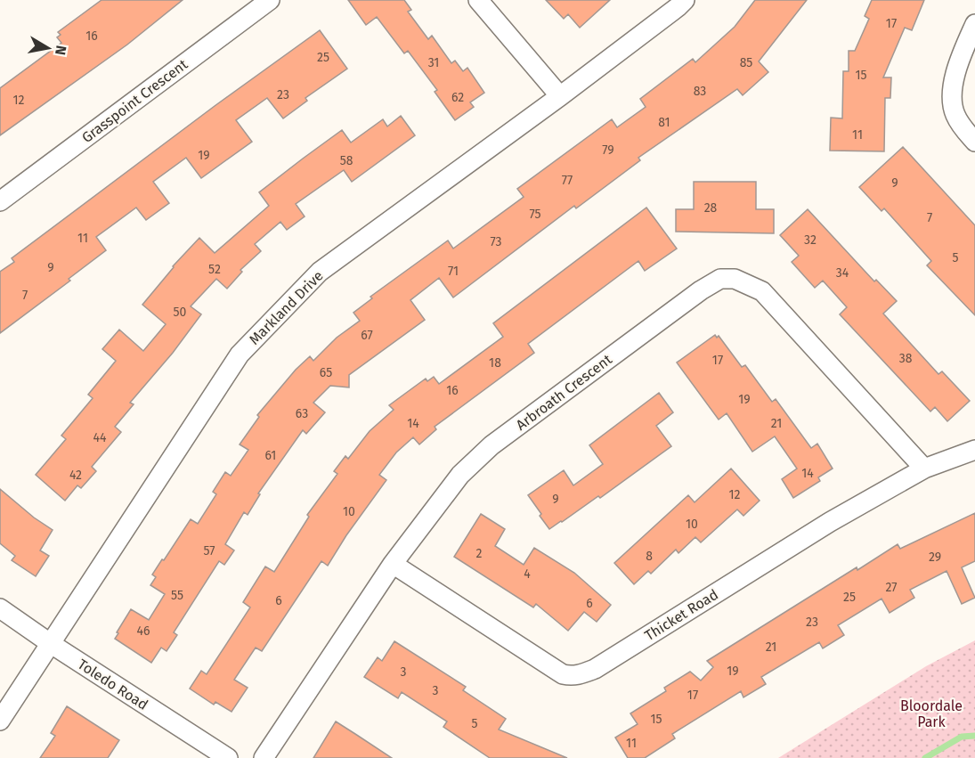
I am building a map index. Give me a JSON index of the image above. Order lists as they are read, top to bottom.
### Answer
{
  "streets": {
    "street": [
      "Grasspoint Crescent",
      "Markland Drive",
      "Arbroath Crescent",
      "Thicket Road",
      "Toledo Road"
    ]
  },
  "crossings": [
    ["Markland Drive", "Toledo Road"],
    ["Arbroath Crescent", "Thicket Road"]
  ],
  "parks": ["Bloordale Park"],
  "house_numbers": [
    "17",
    "16",
    "25",
    "31",
    "85",
    "15",
    "83",
    "23",
    "62",
    "12",
    "81",
    "11",
    "79",
    "19",
    "58",
    "77",
    "9",
    "28",
    "75",
    "7",
    "11",
    "32",
    "73",
    "5",
    "9",
    "52",
    "71",
    "34",
    "7",
    "50",
    "67",
    "38",
    "17",
    "18",
    "65",
    "16",
    "19",
    "63",
    "14",
    "21",
    "44",
    "61",
    "14",
    "42",
    "12",
    "9",
    "10",
    "10",
    "57",
    "2",
    "8",
    "29",
    "4",
    "27",
    "55",
    "25",
    "6",
    "6",
    "23",
    "46",
    "21",
    "19",
    "3",
    "3",
    "17",
    "15",
    "5",
    "11"
  ],
  "north": "right"
}
